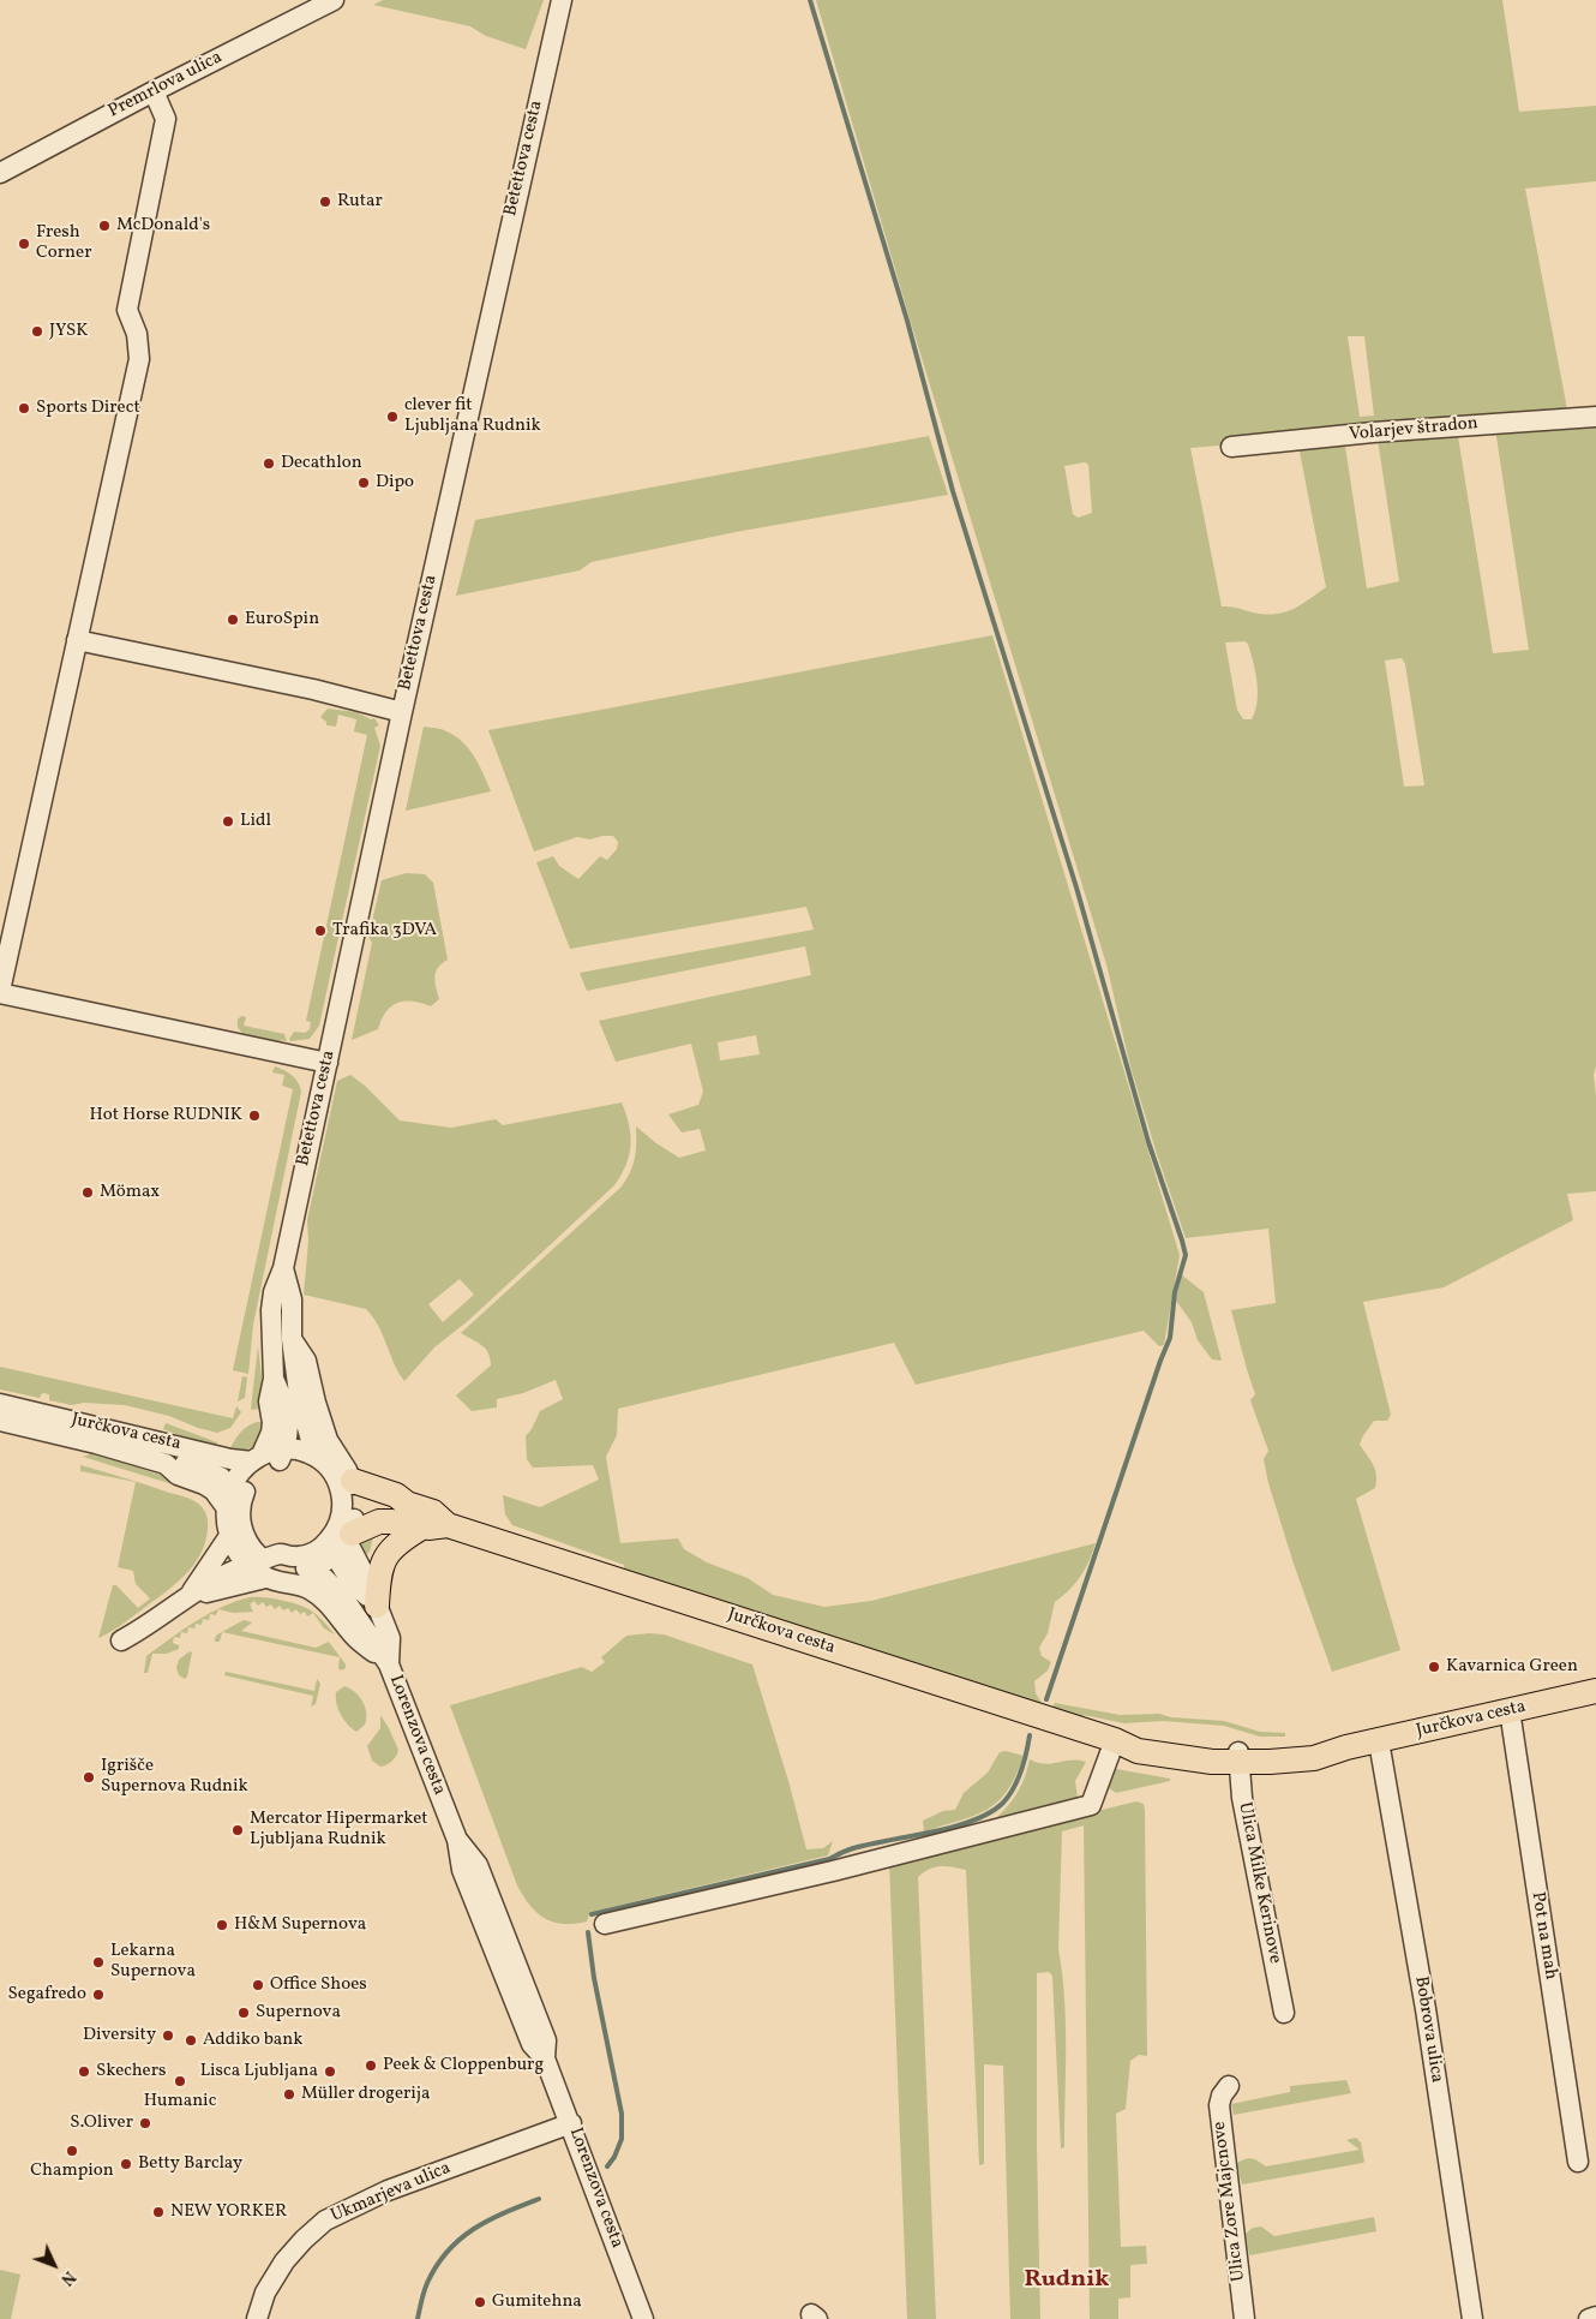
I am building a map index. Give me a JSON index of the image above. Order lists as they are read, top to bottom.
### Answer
{
  "streets": {
    "main road": ["Jurčkova cesta"],
    "street": [
      "Premrlova ulica",
      "Betettova cesta",
      "Volarjev štradon",
      "Lorenzova cesta",
      "Ulica Milke Kerinove",
      "Pot na mah",
      "Bobrova ulica",
      "Ukmarjeva ulica",
      "Ulica Zore Majcnove"
    ]
  },
  "crossings": [
    ["Betettova cesta", "Jurčkova cesta"],
    ["Jurčkova cesta", "Lorenzova cesta"],
    ["Jurčkova cesta", "Ulica Milke Kerinove"],
    ["Jurčkova cesta", "Pot na mah"],
    ["Jurčkova cesta", "Bobrova ulica"],
    ["Lorenzova cesta", "Ukmarjeva ulica"]
  ],
  "districts": ["Rudnik"],
  "places": [
    "Rutar",
    "McDonald's",
    "Fresh Corner",
    "JYSK",
    "Sports Direct",
    "clever fit Ljubljana Rudnik",
    "Decathlon",
    "Dipo",
    "EuroSpin",
    "Lidl",
    "Trafika 3DVA",
    "Hot Horse RUDNIK",
    "Mömax",
    "Kavarnica Green",
    "Igrišče Supernova Rudnik",
    "Mercator Hipermarket Ljubljana Rudnik",
    "H&M Supernova",
    "Lekarna Supernova",
    "Office Shoes",
    "Segafredo",
    "Supernova",
    "Diversity",
    "Addiko bank",
    "Peek & Cloppenburg",
    "Skechers",
    "Lisca Ljubljana",
    "Humanic",
    "Müller drogerija",
    "S.Oliver",
    "Champion",
    "Betty Barclay",
    "NEW YORKER",
    "Gumitehna"
  ],
  "north": "bottom right"
}
